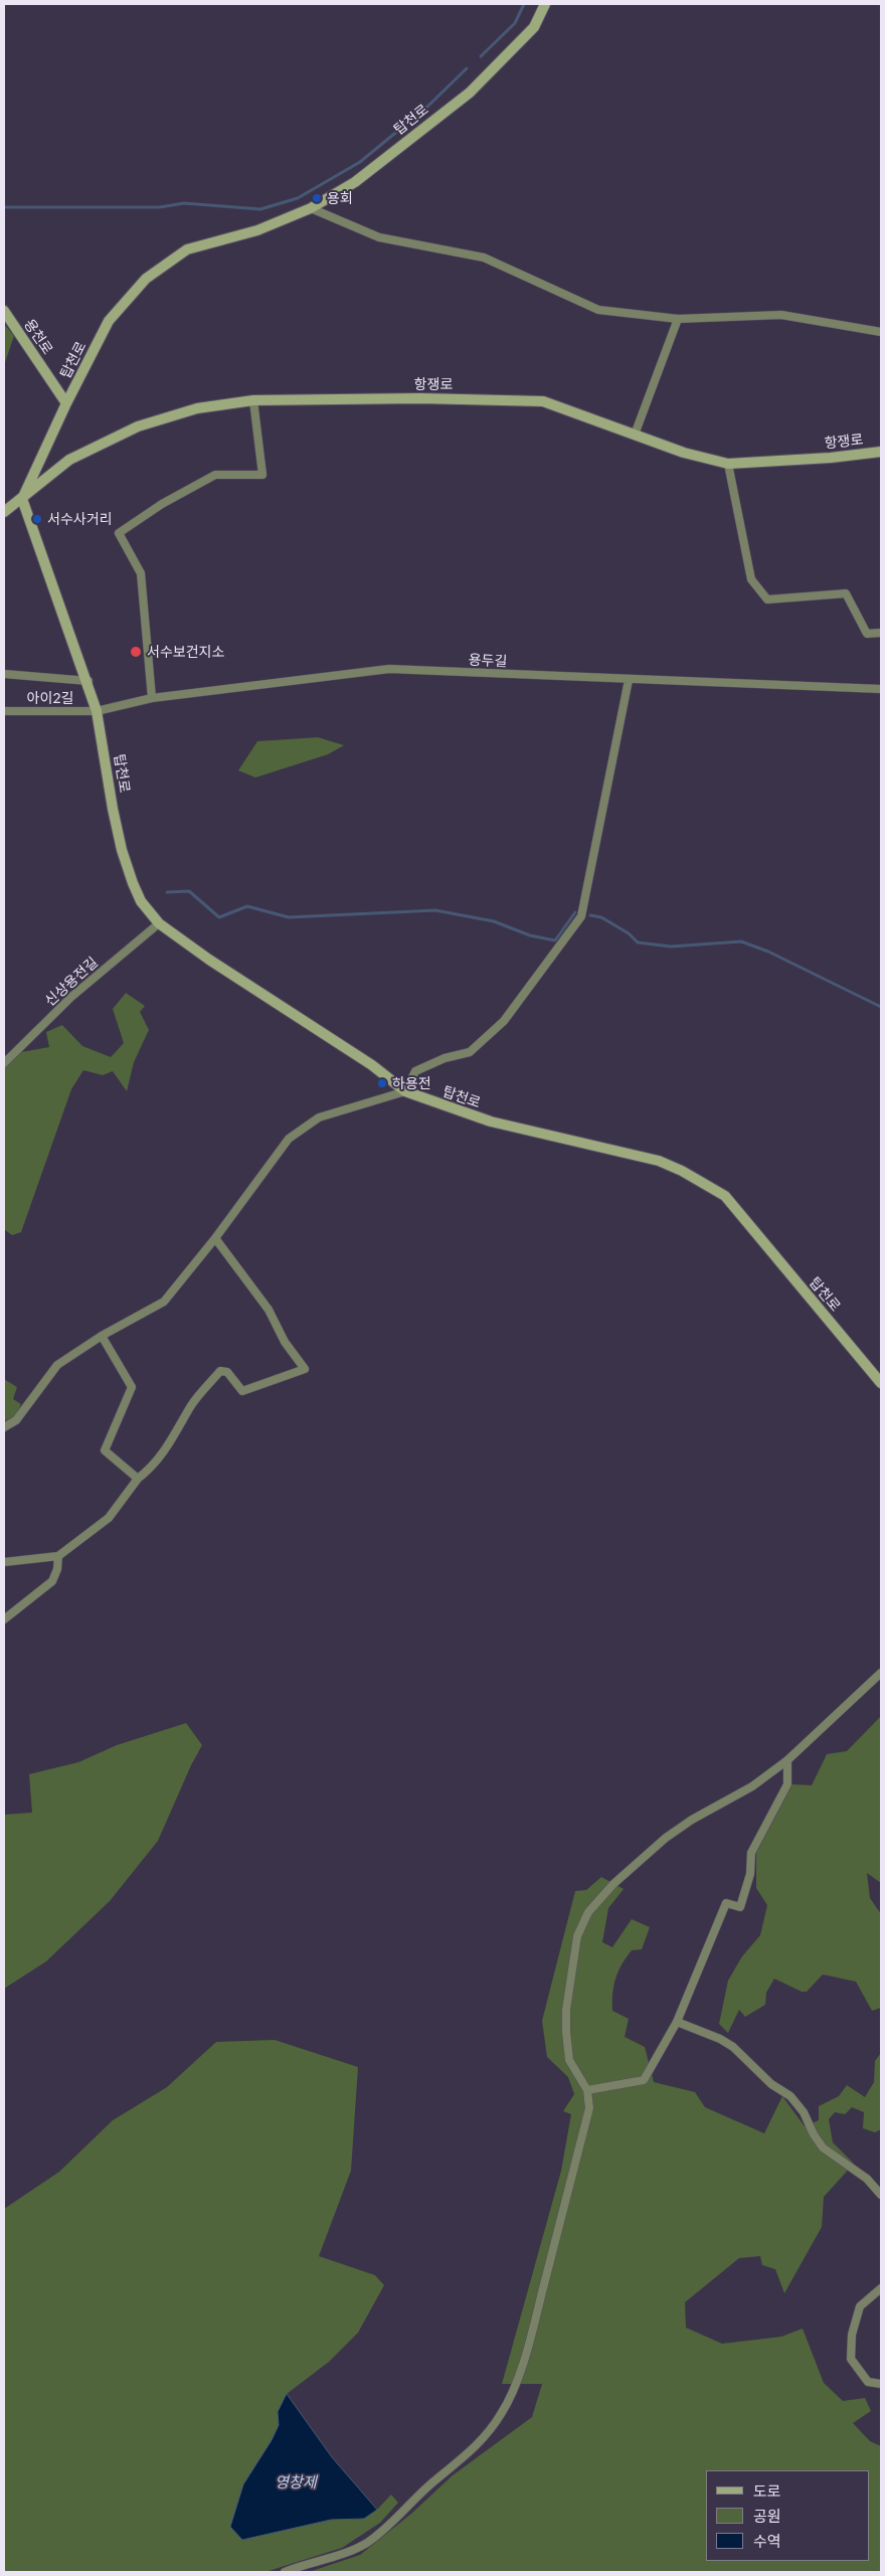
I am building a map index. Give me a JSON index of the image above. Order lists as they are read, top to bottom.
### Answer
{
  "streets": {
    "main road": ["탑천로", "용천로", "항쟁로"],
    "street": ["용두길", "아이2길", "신상용전길"]
  },
  "crossings": [
    ["탑천로", "용천로"],
    ["탑천로", "항쟁로"],
    ["탑천로", "용두길"],
    ["탑천로", "아이2길"],
    ["탑천로", "신상용전길"],
    ["용두길", "아이2길"]
  ],
  "water": ["영창제"],
  "places": [
    "용회",
    "서수사거리",
    "서수보건지소",
    "하용전"
  ],
  "legend": ["도로", "공원", "수역"]
}
